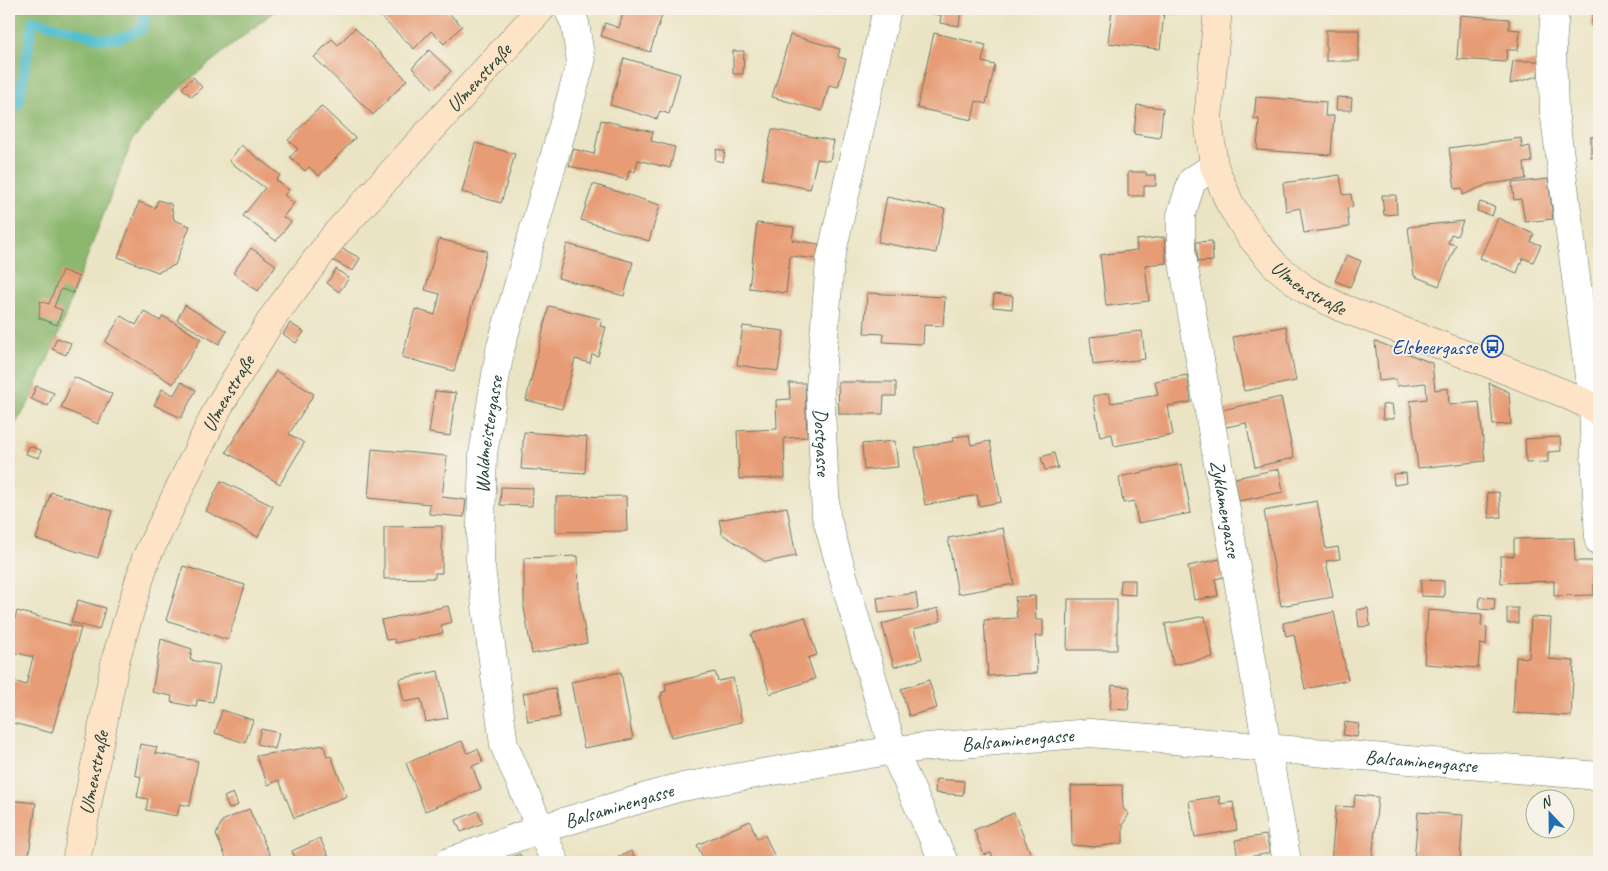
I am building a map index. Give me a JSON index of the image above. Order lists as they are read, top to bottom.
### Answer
{
  "streets": {
    "street": [
      "Ulmenstraße",
      "Waldmeistergasse",
      "Dostgasse",
      "Zyklamengasse",
      "Balsaminengasse"
    ]
  },
  "crossings": [
    ["Ulmenstraße", "Zyklamengasse"],
    ["Waldmeistergasse", "Balsaminengasse"],
    ["Dostgasse", "Balsaminengasse"],
    ["Zyklamengasse", "Balsaminengasse"]
  ],
  "places": {
    "bus stop": ["Elsbeergasse"]
  },
  "north": "top"
}
